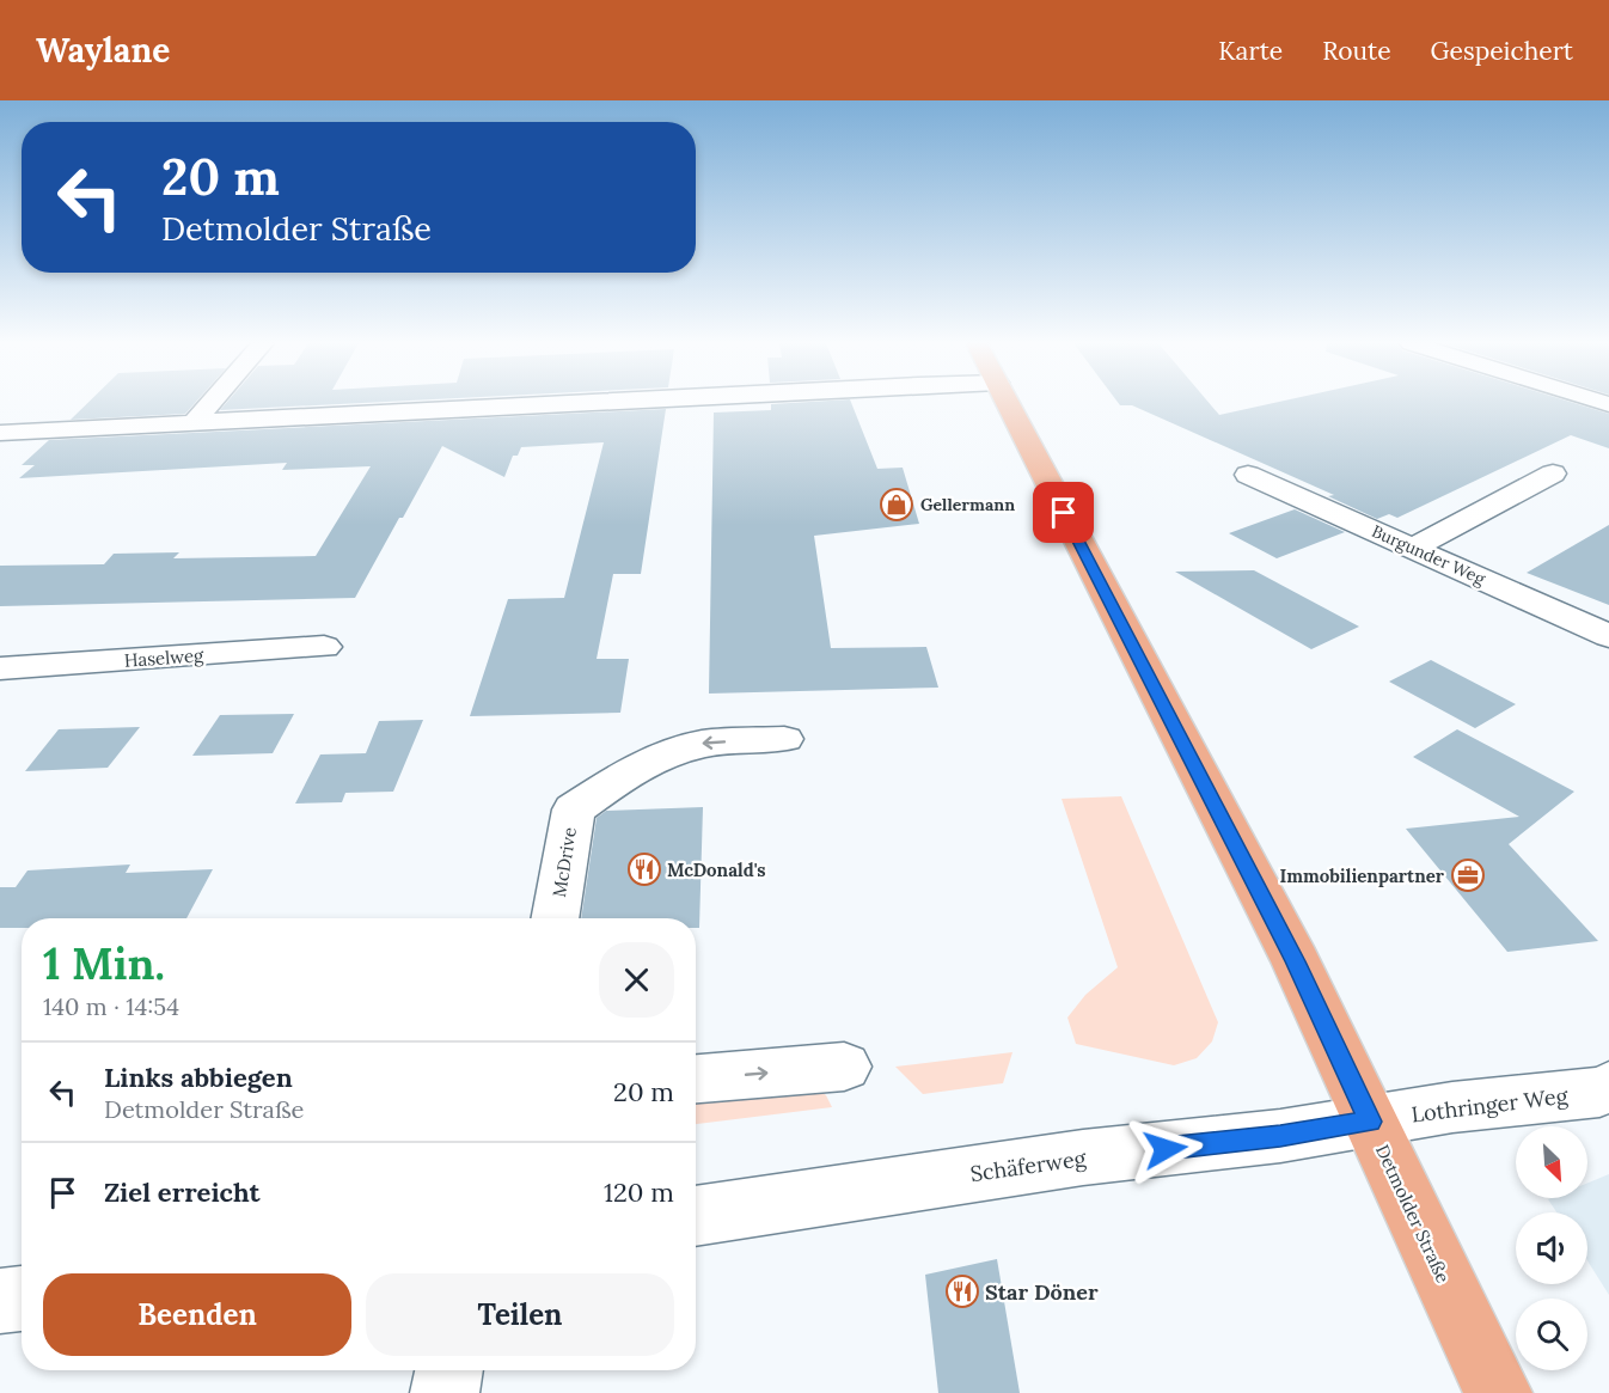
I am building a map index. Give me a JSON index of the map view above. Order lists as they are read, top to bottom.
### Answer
{
  "streets": {
    "main road": ["Detmolder Straße"],
    "street": [
      "Burgunder Weg",
      "Haselweg",
      "McDrive",
      "Lothringer Weg",
      "Schäferweg"
    ]
  },
  "crossings": [
    ["Lothringer Weg", "Schäferweg"],
    ["Lothringer Weg", "Detmolder Straße"],
    ["Schäferweg", "Detmolder Straße"]
  ],
  "one_way": ["McDrive"],
  "places": {
    "shop": ["Gellermann"],
    "restaurant": ["McDonald's", "Star Döner"],
    "office": ["Immobilienpartner"]
  },
  "north": "bottom right",
  "page": {
    "header": "Waylane",
    "nav": ["Karte", "Route", "Gespeichert"],
    "turn": ["20 m", "Detmolder Straße"],
    "heading": ["1 Min.", "140 m · 14:54"],
    "list": [
      {
        "name": "Links abbiegen",
        "note": "Detmolder Straße",
        "value": "20 m"
      },
      {
        "name": "Ziel erreicht",
        "value": "120 m"
      }
    ],
    "buttons": ["Beenden", "Teilen"]
  }
}
